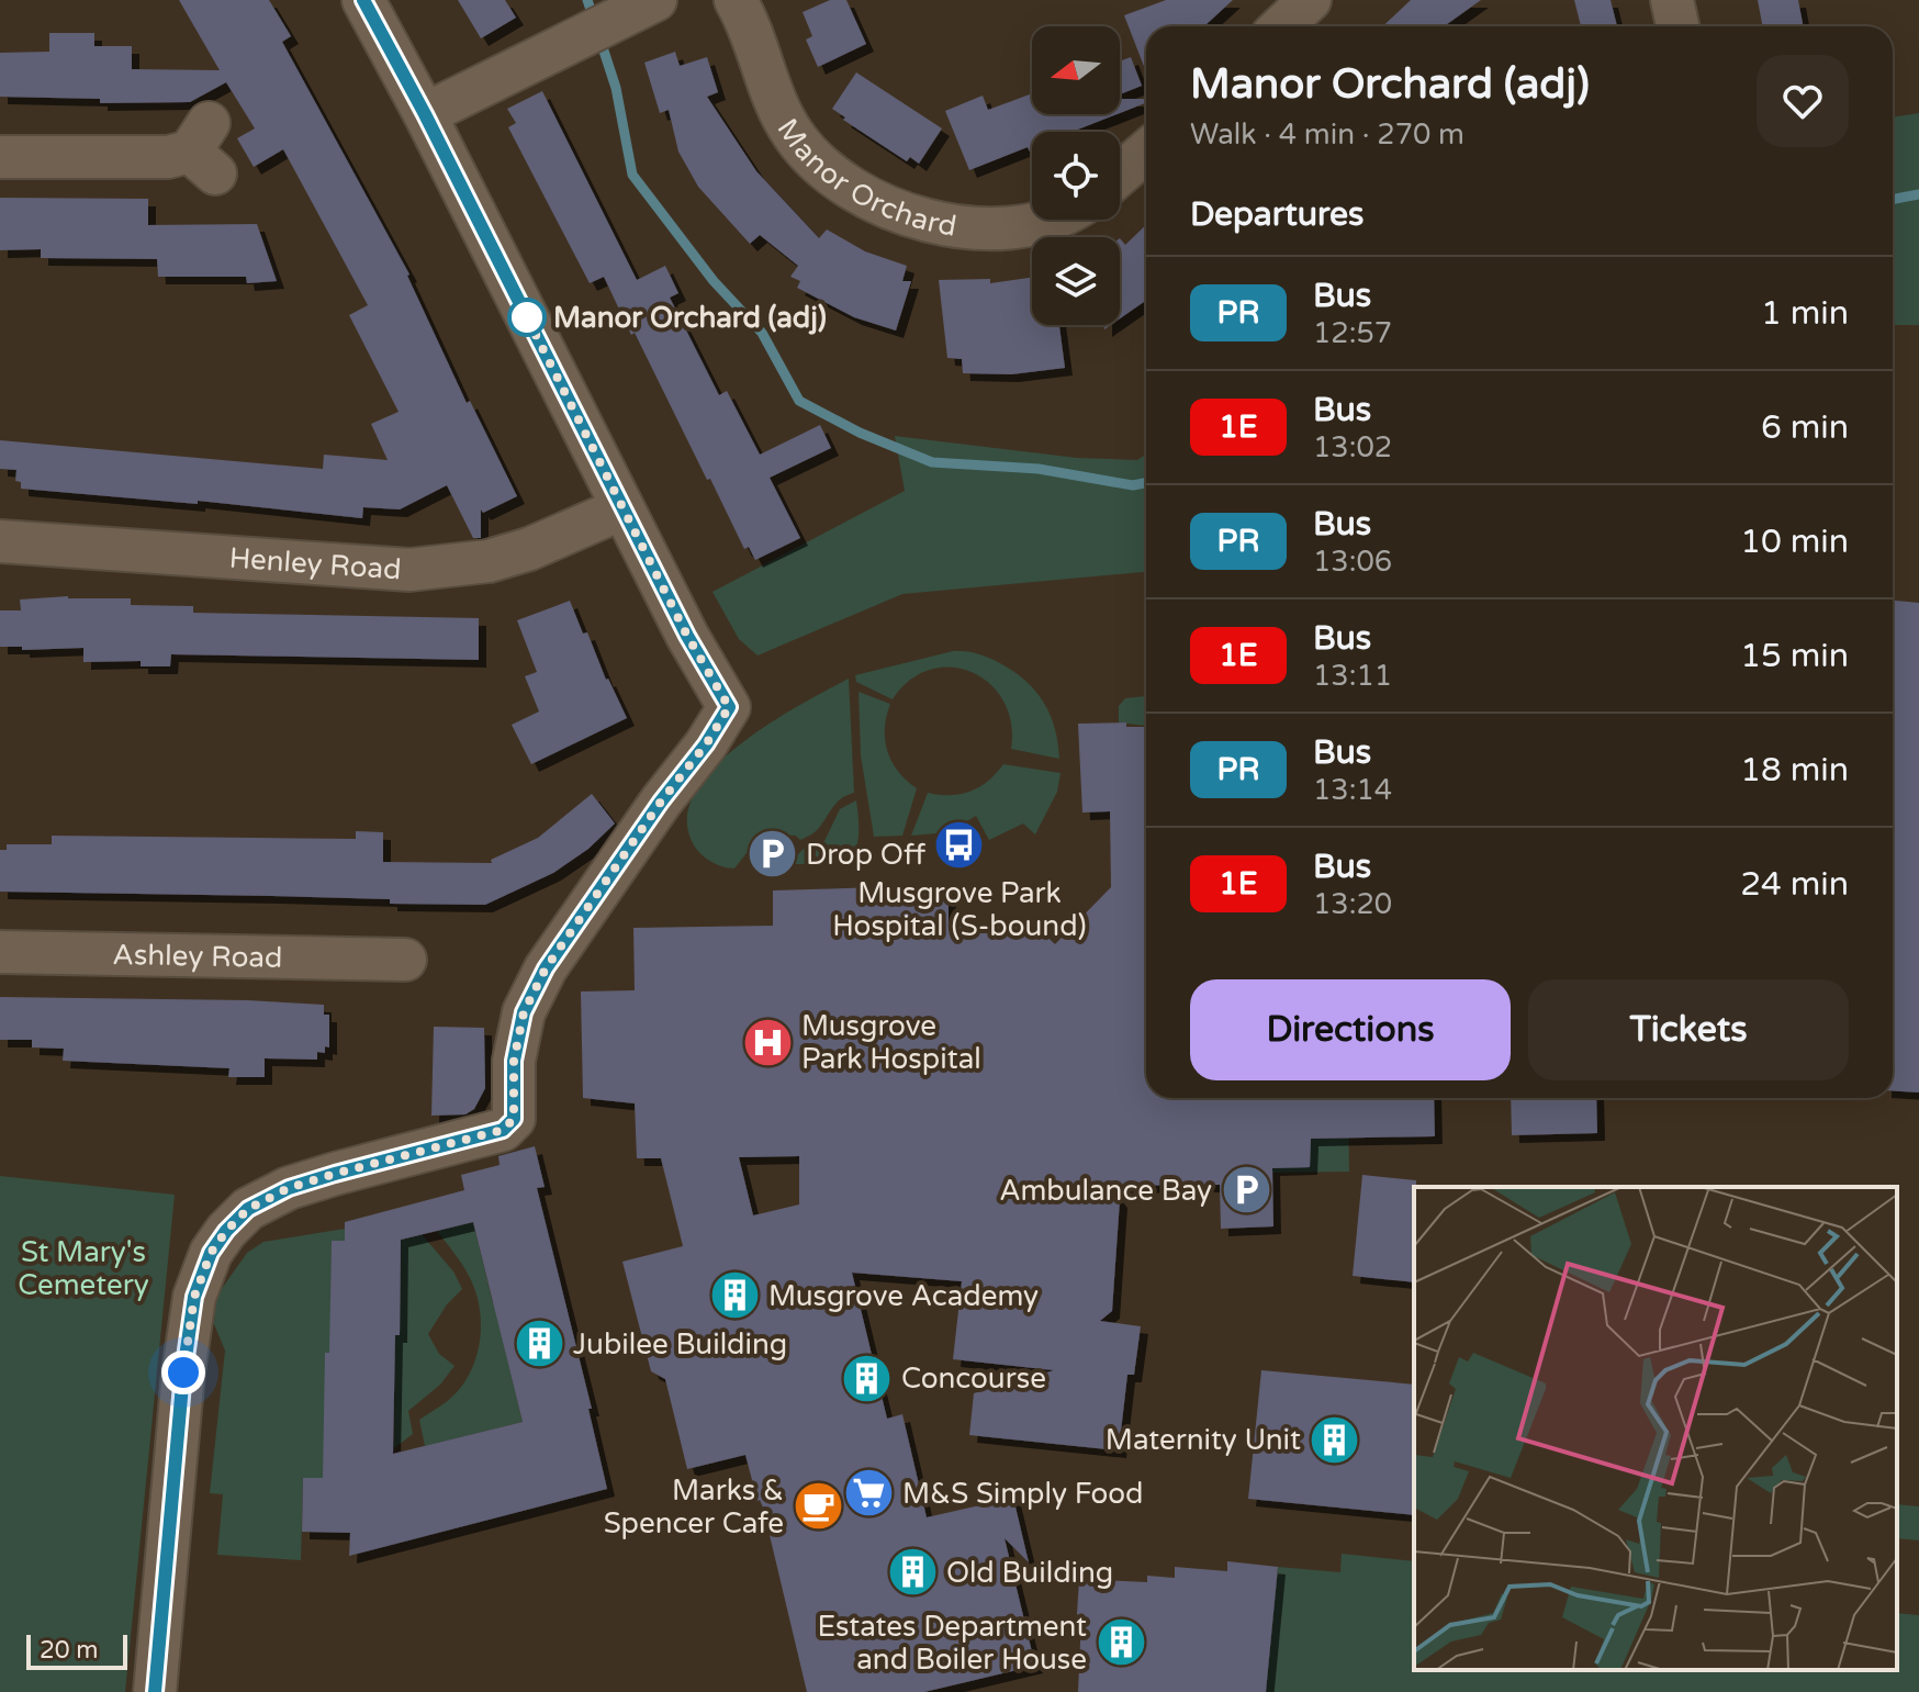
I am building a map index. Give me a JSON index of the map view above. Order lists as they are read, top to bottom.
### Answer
{
  "streets": {
    "street": ["Manor Orchard", "Henley Road", "Ashley Road"]
  },
  "parks": ["St Mary's Cemetery"],
  "places": {
    "other": ["Manor Orchard (adj)"],
    "bus stop": ["Musgrove Park Hospital (S-bound)"],
    "parking": ["Drop Off", "Ambulance Bay"],
    "hospital": ["Musgrove Park Hospital"],
    "building": [
      "Musgrove Academy",
      "Jubilee Building",
      "Concourse",
      "Maternity Unit",
      "Old Building",
      "Estates Department and Boiler House"
    ],
    "supermarket": ["M&S Simply Food"],
    "cafe": ["Marks & Spencer Cafe"]
  },
  "lines": ["bus line PR"],
  "scale_bar": "20 m",
  "north": "left",
  "page": {
    "heading": [
      ["Manor Orchard (adj)", "Walk · 4 min · 270 m"],
      "Departures"
    ],
    "list": [
      {
        "mark": "PR",
        "name": "Bus",
        "note": "12:57",
        "value": "1 min"
      },
      {
        "mark": "1E",
        "name": "Bus",
        "note": "13:02",
        "value": "6 min"
      },
      {
        "mark": "PR",
        "name": "Bus",
        "note": "13:06",
        "value": "10 min"
      },
      {
        "mark": "1E",
        "name": "Bus",
        "note": "13:11",
        "value": "15 min"
      },
      {
        "mark": "PR",
        "name": "Bus",
        "note": "13:14",
        "value": "18 min"
      },
      {
        "mark": "1E",
        "name": "Bus",
        "note": "13:20",
        "value": "24 min"
      }
    ],
    "buttons": ["Directions", "Tickets"],
    "scale": "20 m"
  }
}
